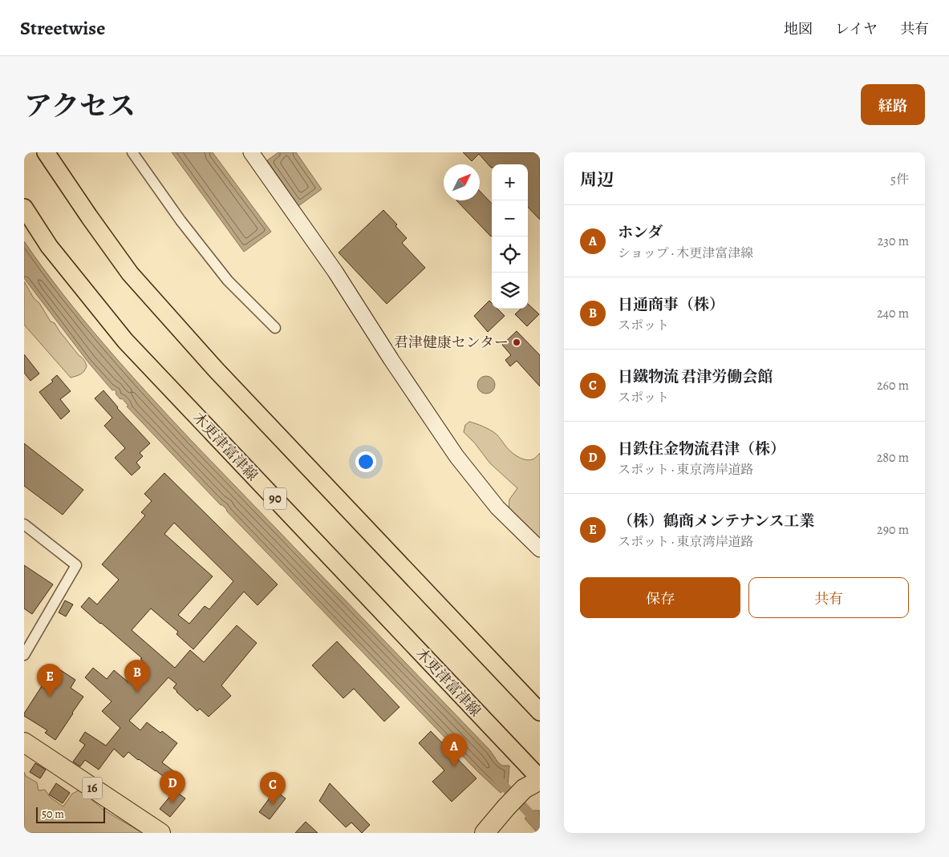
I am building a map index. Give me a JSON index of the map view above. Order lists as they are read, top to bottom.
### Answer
{
  "streets": {
    "highway": ["16"],
    "main road": ["木更津富津線", "90"]
  },
  "places": ["君津健康センター"],
  "scale_bar": "50 m",
  "north": "top right",
  "page": {
    "header": "Streetwise",
    "nav": ["地図", "レイヤ", "共有"],
    "title": "アクセス",
    "buttons": [
      "経路",
      ["保存", "共有"]
    ],
    "heading": ["周辺", "5件"],
    "map_buttons": ["+", "−"],
    "list": [
      {
        "mark": "A",
        "name": "ホンダ",
        "note": "ショップ · 木更津富津線",
        "value": "230 m"
      },
      {
        "mark": "B",
        "name": "日通商事（株）",
        "note": "スポット",
        "value": "240 m"
      },
      {
        "mark": "C",
        "name": "日鐵物流 君津労働会館",
        "note": "スポット",
        "value": "260 m"
      },
      {
        "mark": "D",
        "name": "日鉄住金物流君津（株）",
        "note": "スポット · 東京湾岸道路",
        "value": "280 m"
      },
      {
        "mark": "E",
        "name": "（株）鶴商メンテナンス工業",
        "note": "スポット · 東京湾岸道路",
        "value": "290 m"
      }
    ],
    "pins": [
      "B",
      "E",
      "A",
      "D",
      "C"
    ],
    "scale": "50 m"
  }
}
